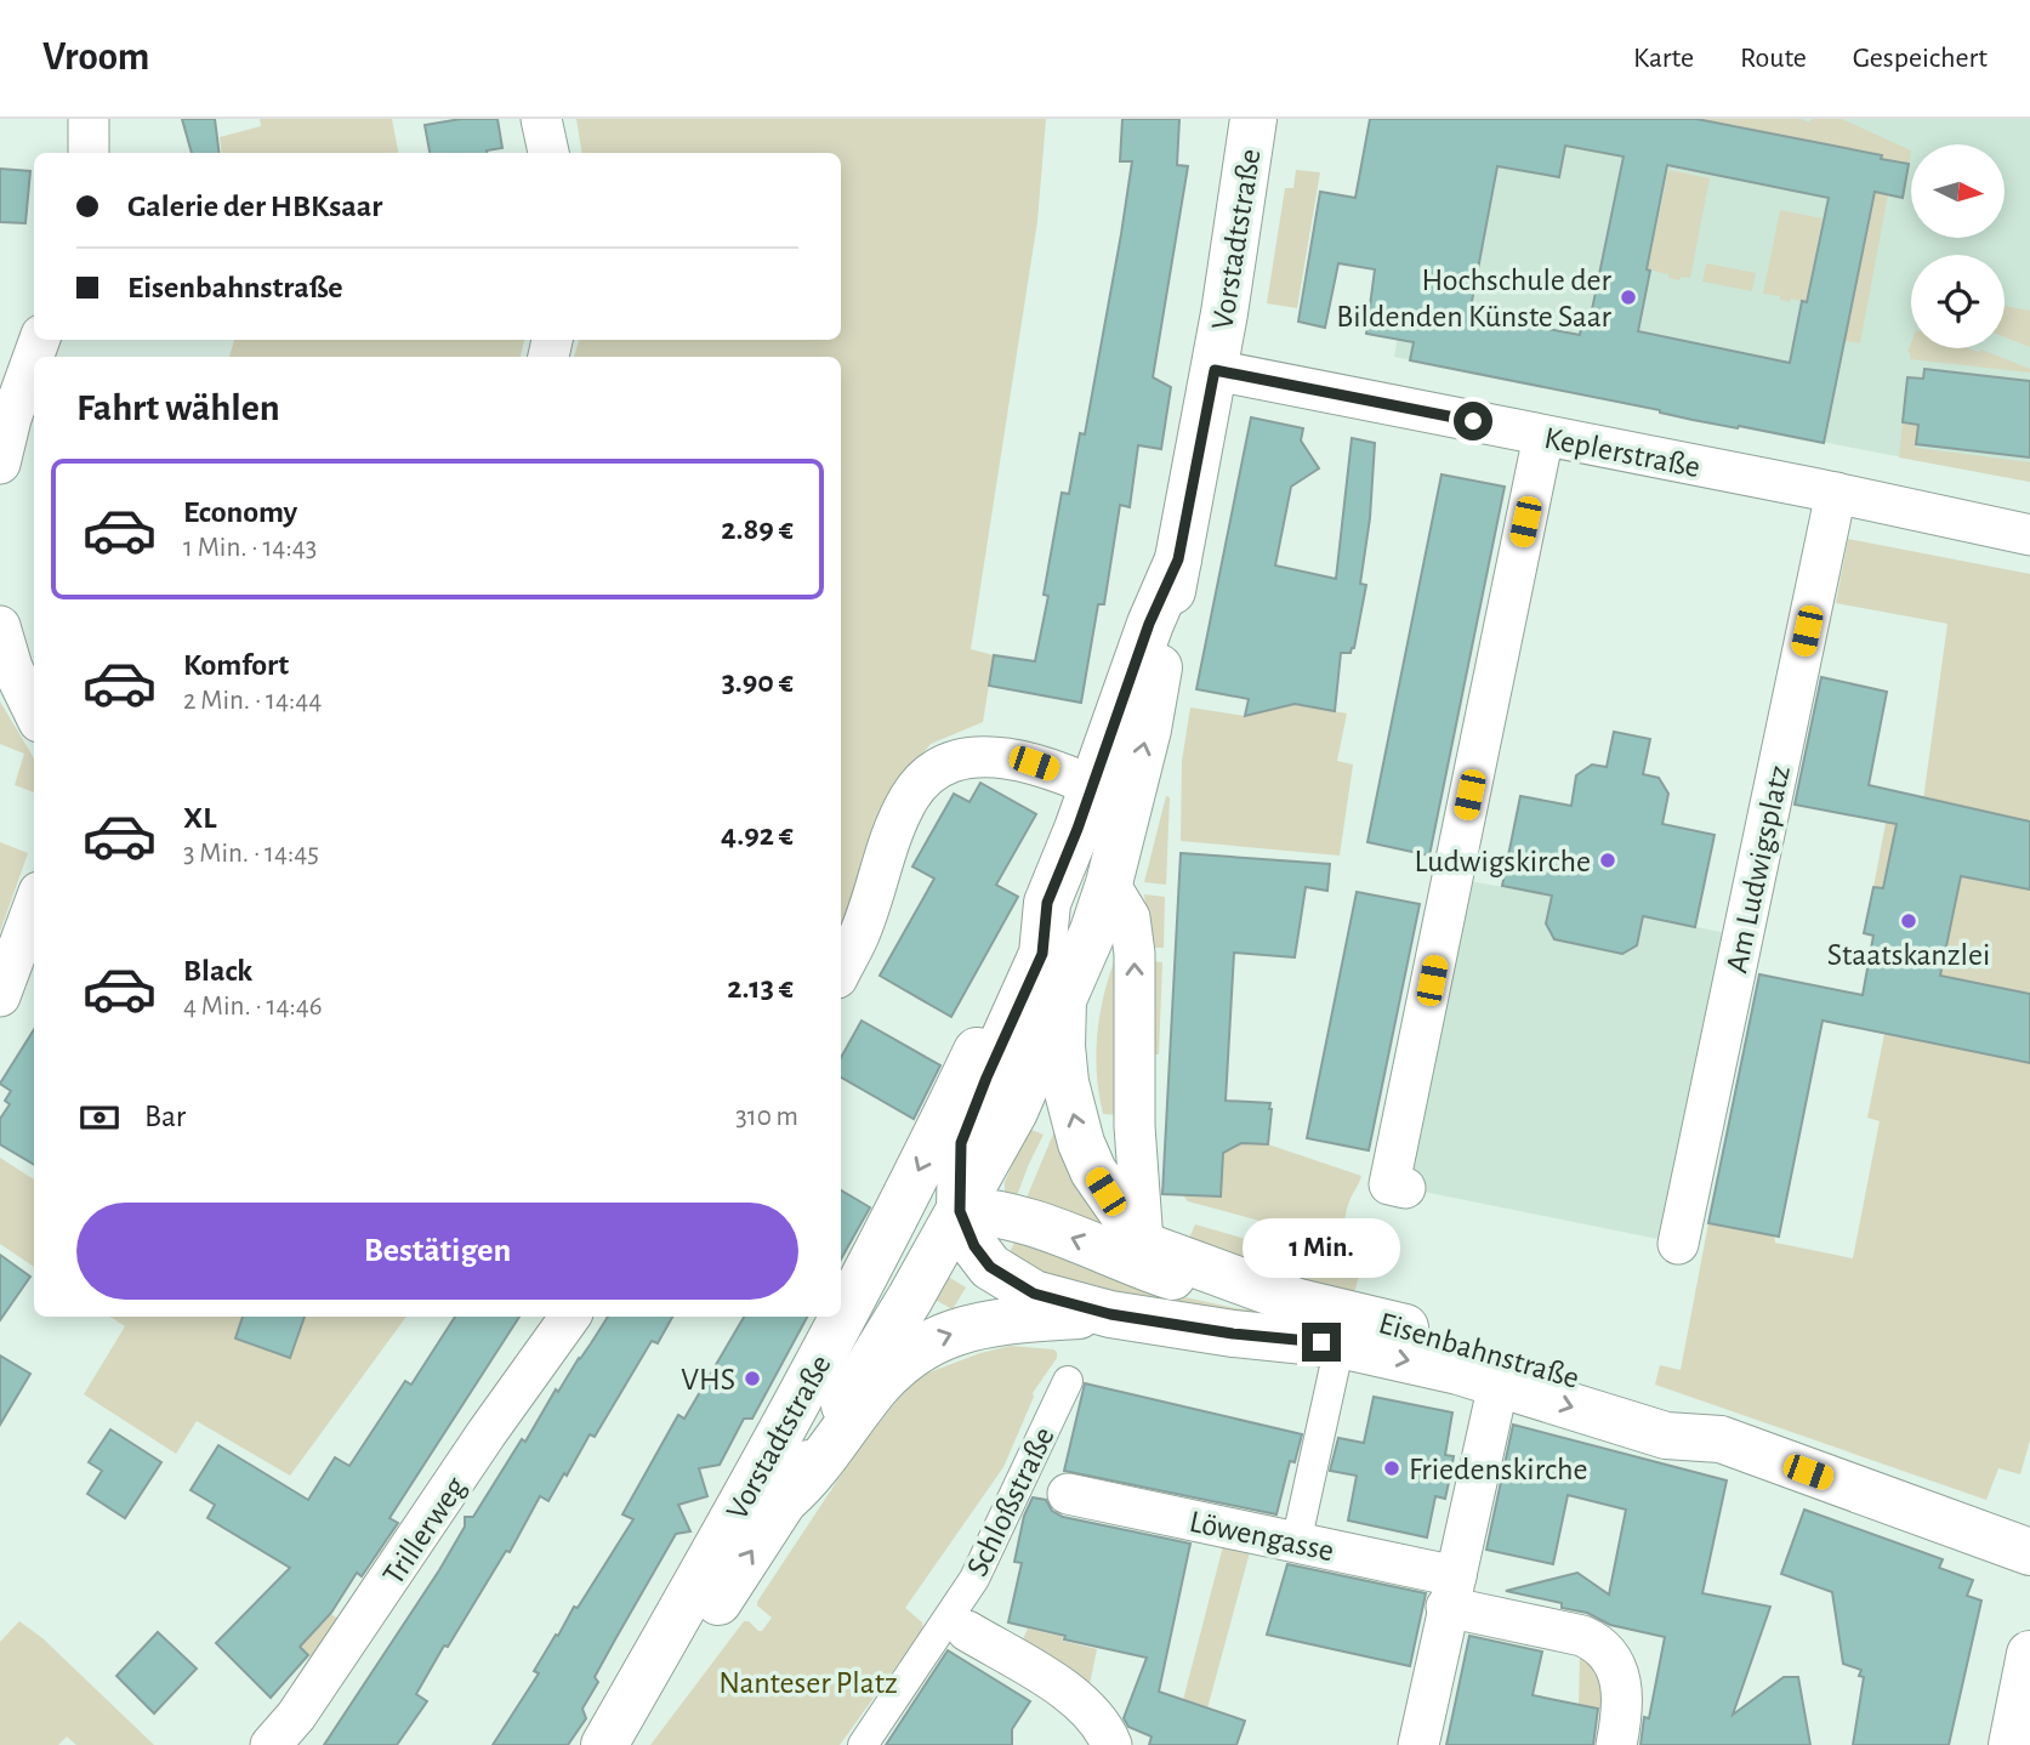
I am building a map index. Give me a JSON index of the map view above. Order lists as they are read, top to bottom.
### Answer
{
  "streets": {
    "main road": ["Vorstadtstraße", "Eisenbahnstraße"],
    "street": [
      "Keplerstraße",
      "Am Ludwigsplatz",
      "Schloßstraße",
      "Trillerweg",
      "Löwengasse"
    ]
  },
  "crossings": [
    ["Vorstadtstraße", "Keplerstraße"],
    ["Keplerstraße", "Am Ludwigsplatz"]
  ],
  "parks": ["Nanteser Platz"],
  "places": [
    "Hochschule der Bildenden Künste Saar",
    "Ludwigskirche",
    "Staatskanzlei",
    "VHS",
    "Friedenskirche"
  ],
  "north": "right",
  "page": {
    "header": "Vroom",
    "nav": ["Karte", "Route", "Gespeichert"],
    "banner": ["Galerie der HBKsaar", "Eisenbahnstraße"],
    "heading": "Fahrt wählen",
    "list": [
      {
        "name": "Economy",
        "note": "1 Min. · 14:43",
        "value": "2.89 €"
      },
      {
        "name": "Komfort",
        "note": "2 Min. · 14:44",
        "value": "3.90 €"
      },
      {
        "name": "XL",
        "note": "3 Min. · 14:45",
        "value": "4.92 €"
      },
      {
        "name": "Black",
        "note": "4 Min. · 14:46",
        "value": "2.13 €"
      }
    ],
    "pay": ["Bar", "310 m"],
    "buttons": "Bestätigen",
    "bubble": "1 Min."
  }
}
